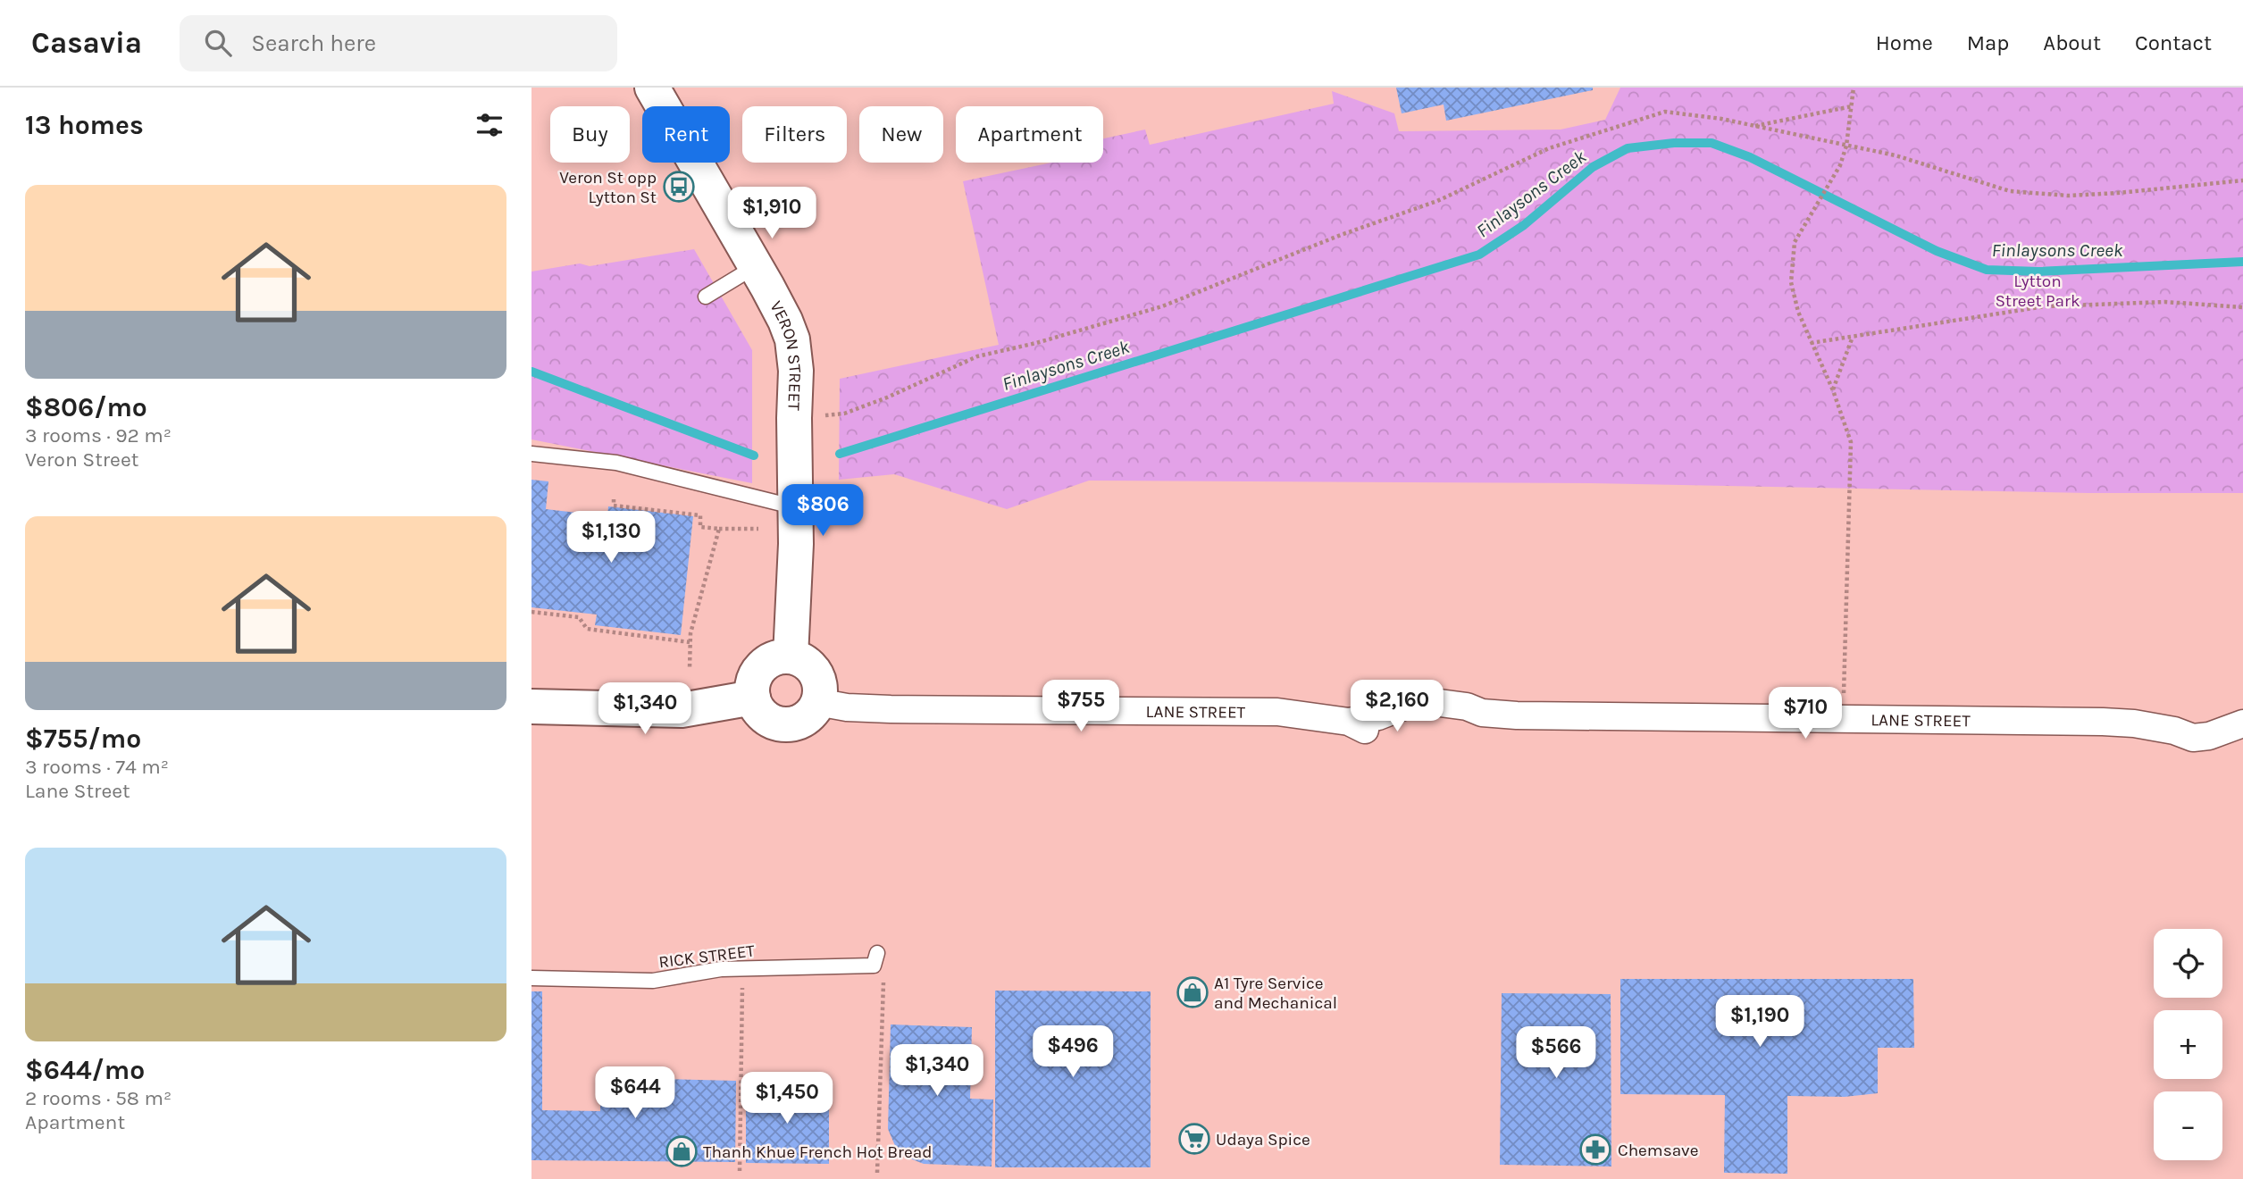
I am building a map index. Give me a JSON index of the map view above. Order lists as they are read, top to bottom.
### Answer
{
  "streets": {
    "street": ["VERON STREET", "LANE STREET"],
    "lane": ["RICK STREET"]
  },
  "crossings": [
    ["VERON STREET", "LANE STREET"]
  ],
  "water": ["Finlaysons Creek"],
  "parks": ["Lytton Street Park"],
  "places": {
    "bus stop": ["Veron St opp Lytton St"],
    "shop": ["A1 Tyre Service and Mechanical", "Thanh Khue French Hot Bread"],
    "supermarket": ["Udaya Spice"],
    "pharmacy": ["Chemsave"]
  },
  "page": {
    "header": "Casavia",
    "search": "Search here",
    "nav": [
      "Home",
      "Map",
      "About",
      "Contact"
    ],
    "heading": "13 homes",
    "chip": [
      "Buy",
      "Rent",
      "Filters",
      "New",
      "Apartment"
    ],
    "list": [
      {
        "name": "$806/mo",
        "note": "3 rooms · 92 m² · Veron Street"
      },
      {
        "name": "$755/mo",
        "note": "3 rooms · 74 m² · Lane Street"
      },
      {
        "name": "$644/mo",
        "note": "2 rooms · 58 m² · Apartment"
      }
    ],
    "price": [
      "$1,910",
      "$806",
      "$1,130",
      "$755",
      "$2,160",
      "$1,340",
      "$710",
      "$1,190",
      "$496",
      "$566",
      "$1,340",
      "$644",
      "$1,450"
    ],
    "map_buttons": ["+", "−"]
  }
}
